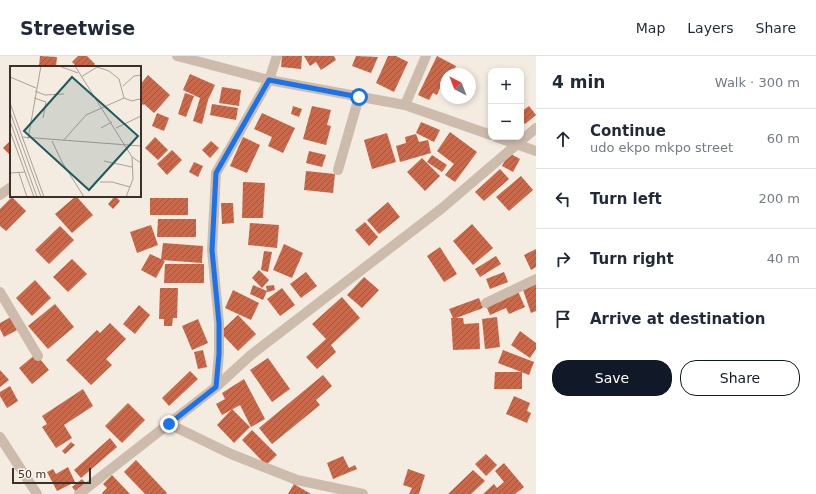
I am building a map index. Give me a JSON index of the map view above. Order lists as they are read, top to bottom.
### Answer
{
  "scale_bar": "50 m",
  "north": "top left",
  "page": {
    "header": "Streetwise",
    "nav": ["Map", "Layers", "Share"],
    "heading": ["4 min", "Walk · 300 m"],
    "map_buttons": ["+", "−"],
    "list": [
      ["Continue", "udo ekpo mkpo street", "60 m"],
      ["Turn left", "200 m"],
      ["Turn right", "40 m"],
      "Arrive at destination"
    ],
    "buttons": ["Save", "Share"],
    "scale": "50 m"
  }
}
